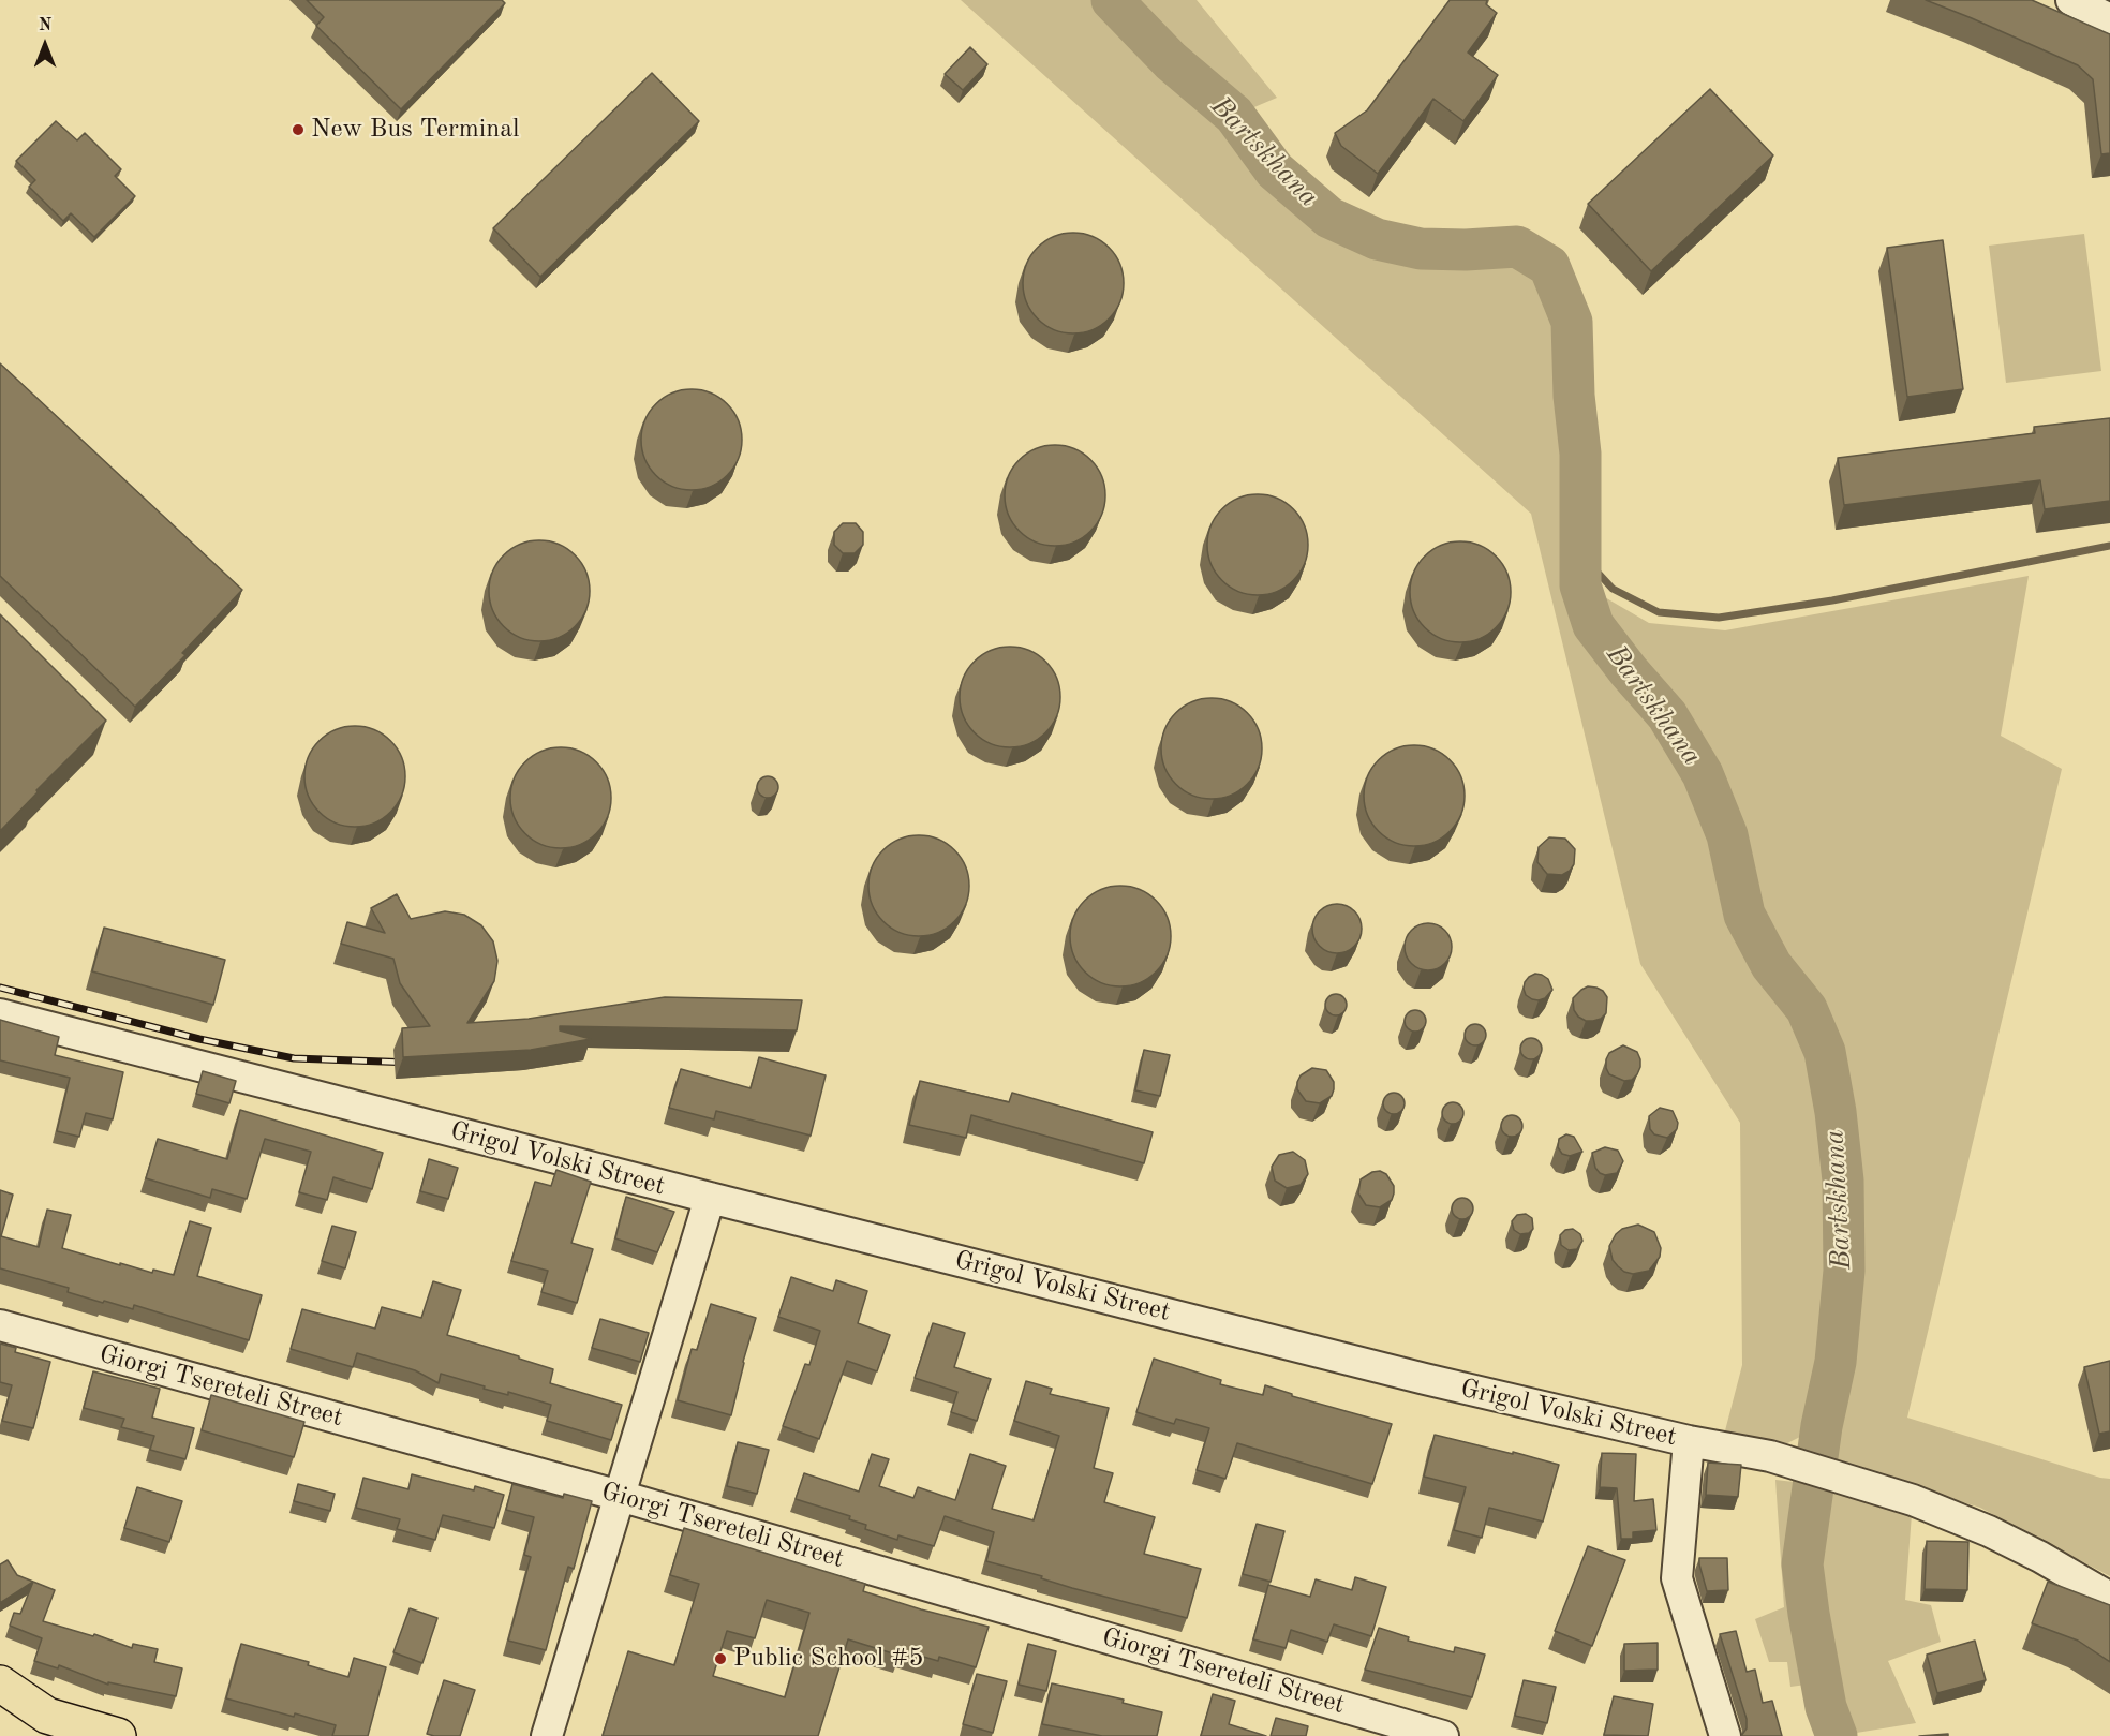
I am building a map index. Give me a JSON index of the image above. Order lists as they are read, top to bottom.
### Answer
{
  "streets": {
    "street": ["Grigol Volski Street", "Giorgi Tsereteli Street"]
  },
  "water": ["Bartskhana"],
  "places": ["New Bus Terminal", "Public School #5"],
  "north": "top"
}
